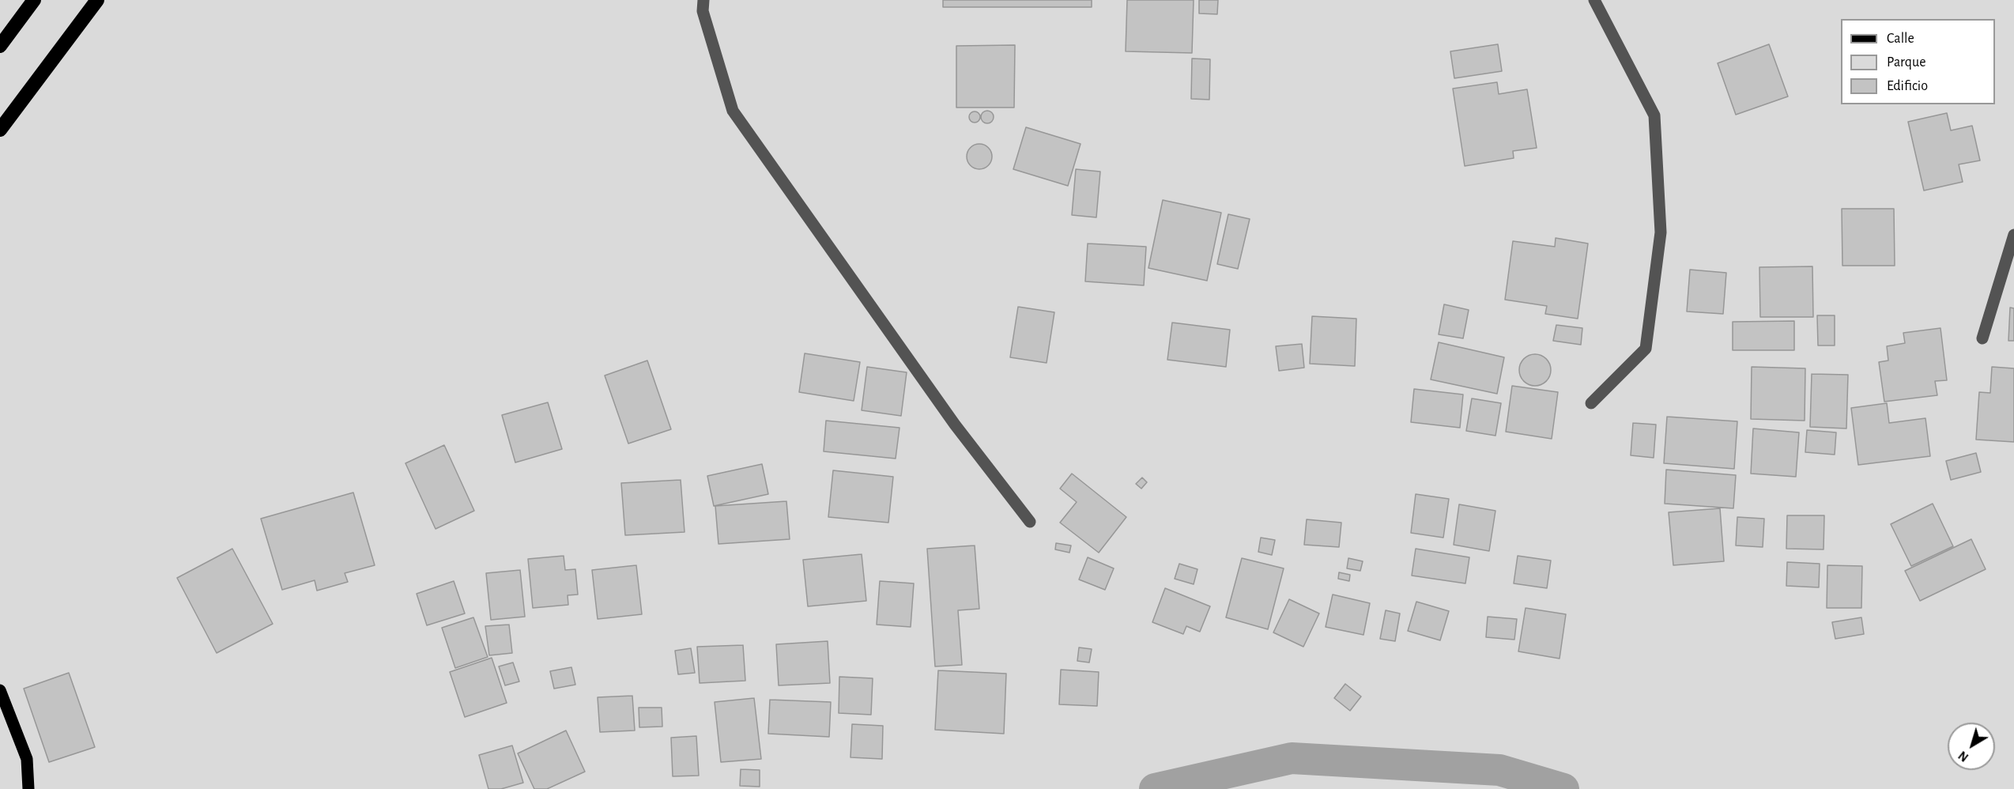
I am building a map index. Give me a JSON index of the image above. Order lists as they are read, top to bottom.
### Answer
{
  "legend": ["Calle", "Parque", "Edificio"],
  "north": "bottom left"
}
